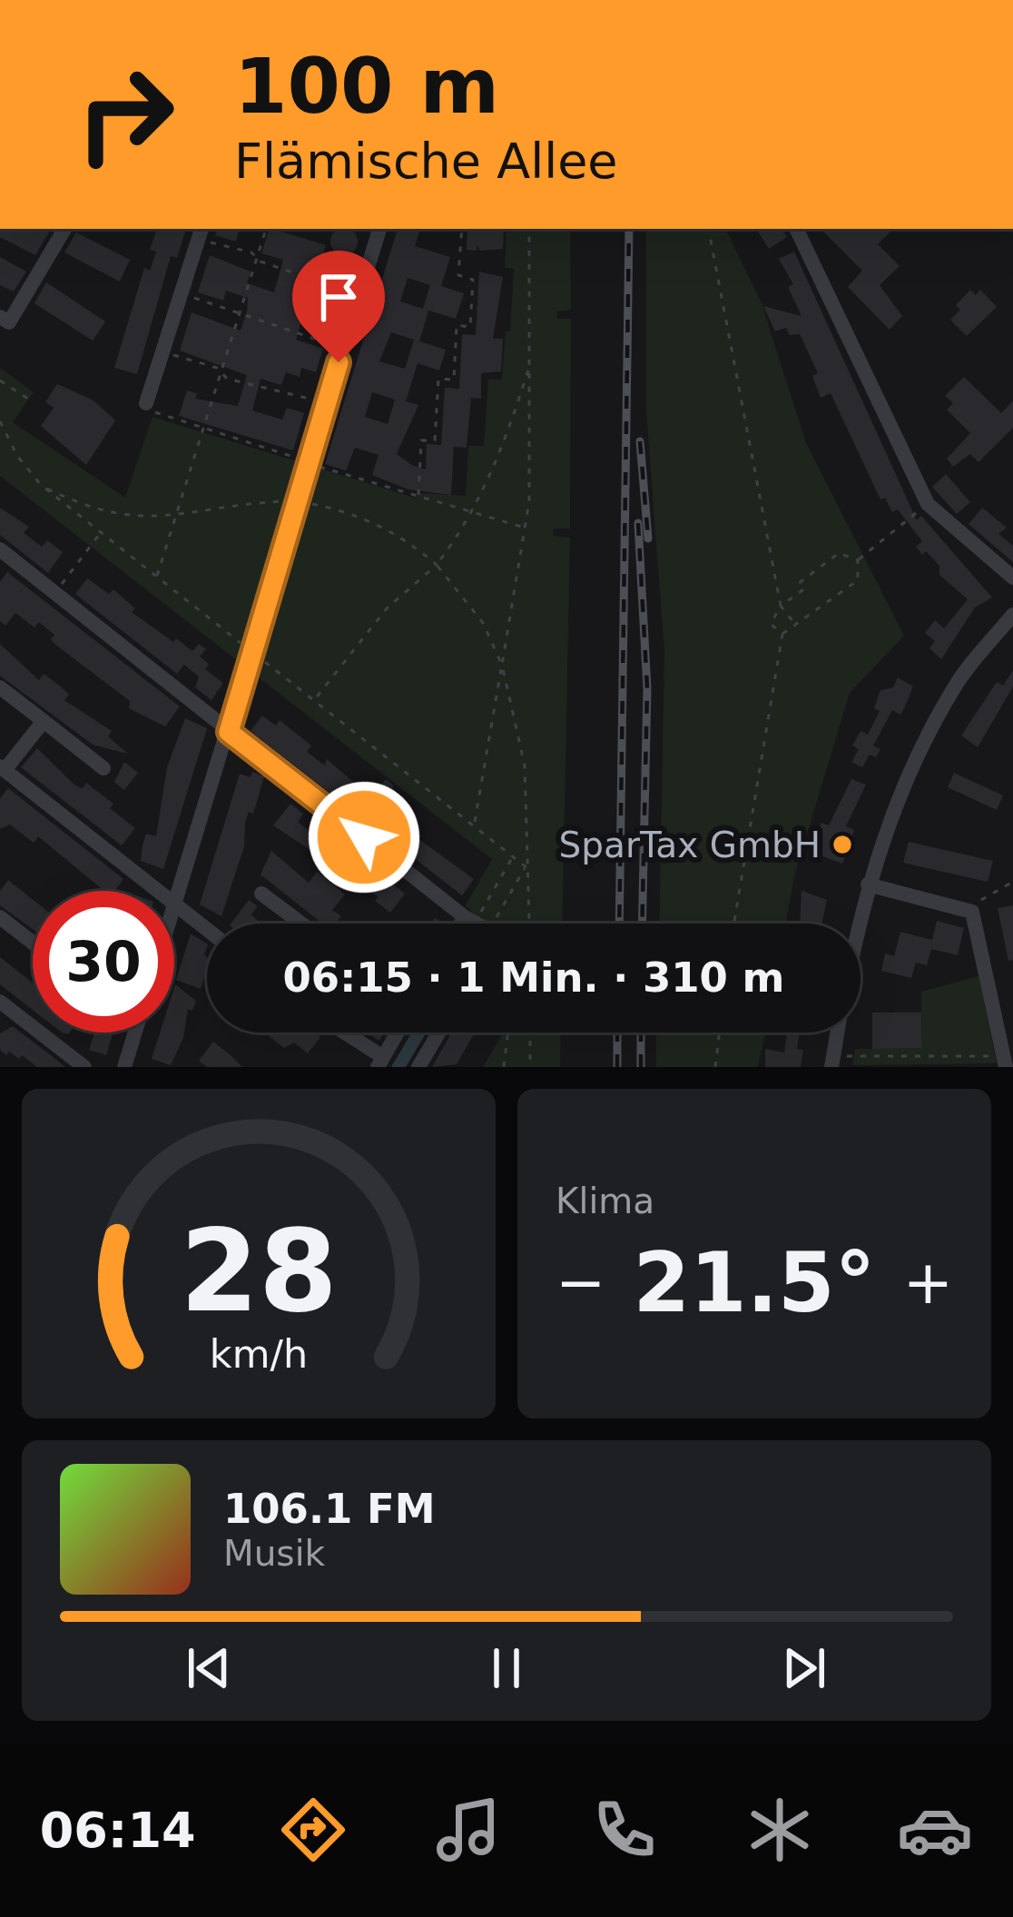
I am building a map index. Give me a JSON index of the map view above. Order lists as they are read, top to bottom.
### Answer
{
  "places": ["SparTax GmbH"],
  "page": {
    "turn": ["100 m", "Flämische Allee"],
    "limit": "30",
    "trip": "06:15 · 1 Min. · 310 m",
    "tile": "Klima",
    "heat": ["−", "21.5°", "+"],
    "song": ["106.1 FM", "Musik"],
    "tabs": "06:14",
    "gauge": ["28", "km/h"]
  }
}
